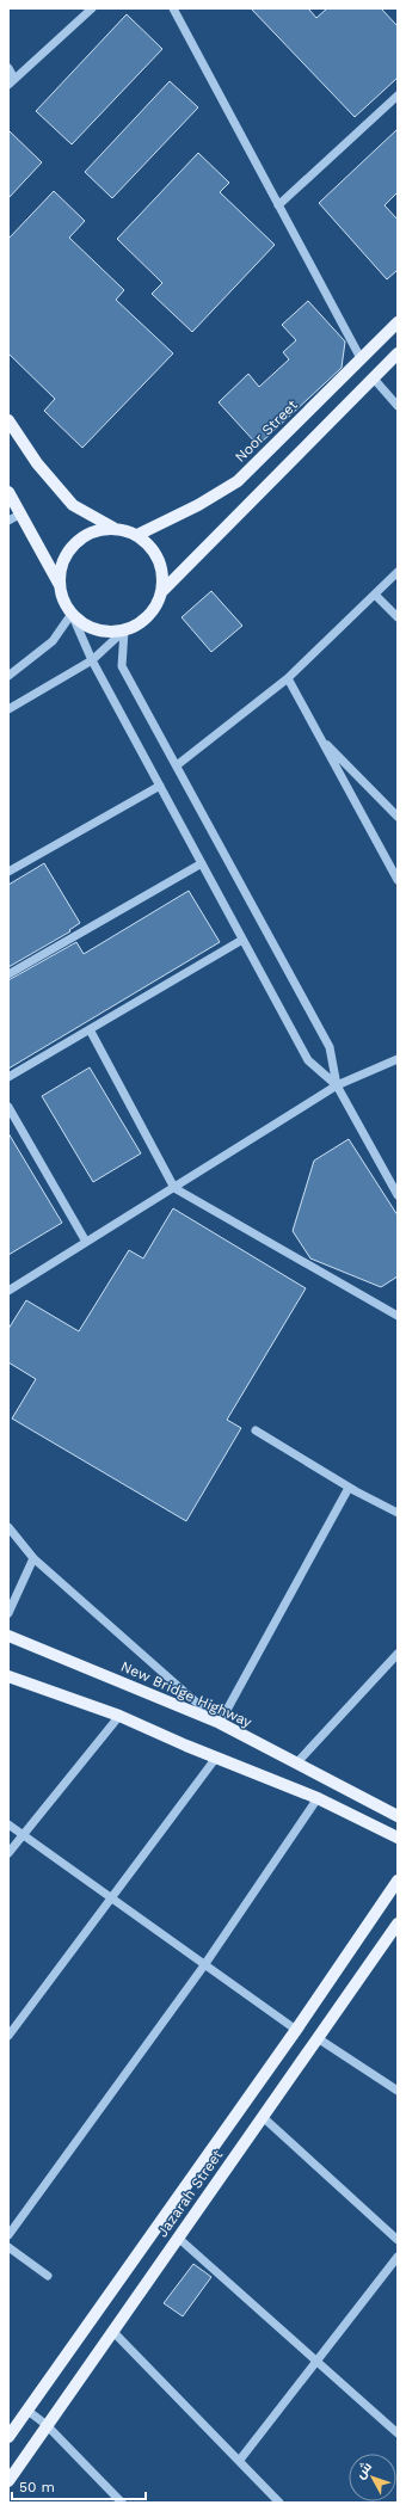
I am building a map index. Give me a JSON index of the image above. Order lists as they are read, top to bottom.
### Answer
{
  "streets": {
    "main road": ["Noor Street", "New Bridge Highway", "Jazarah Street"]
  },
  "scale_bar": "50 m",
  "north": "top left"
}
